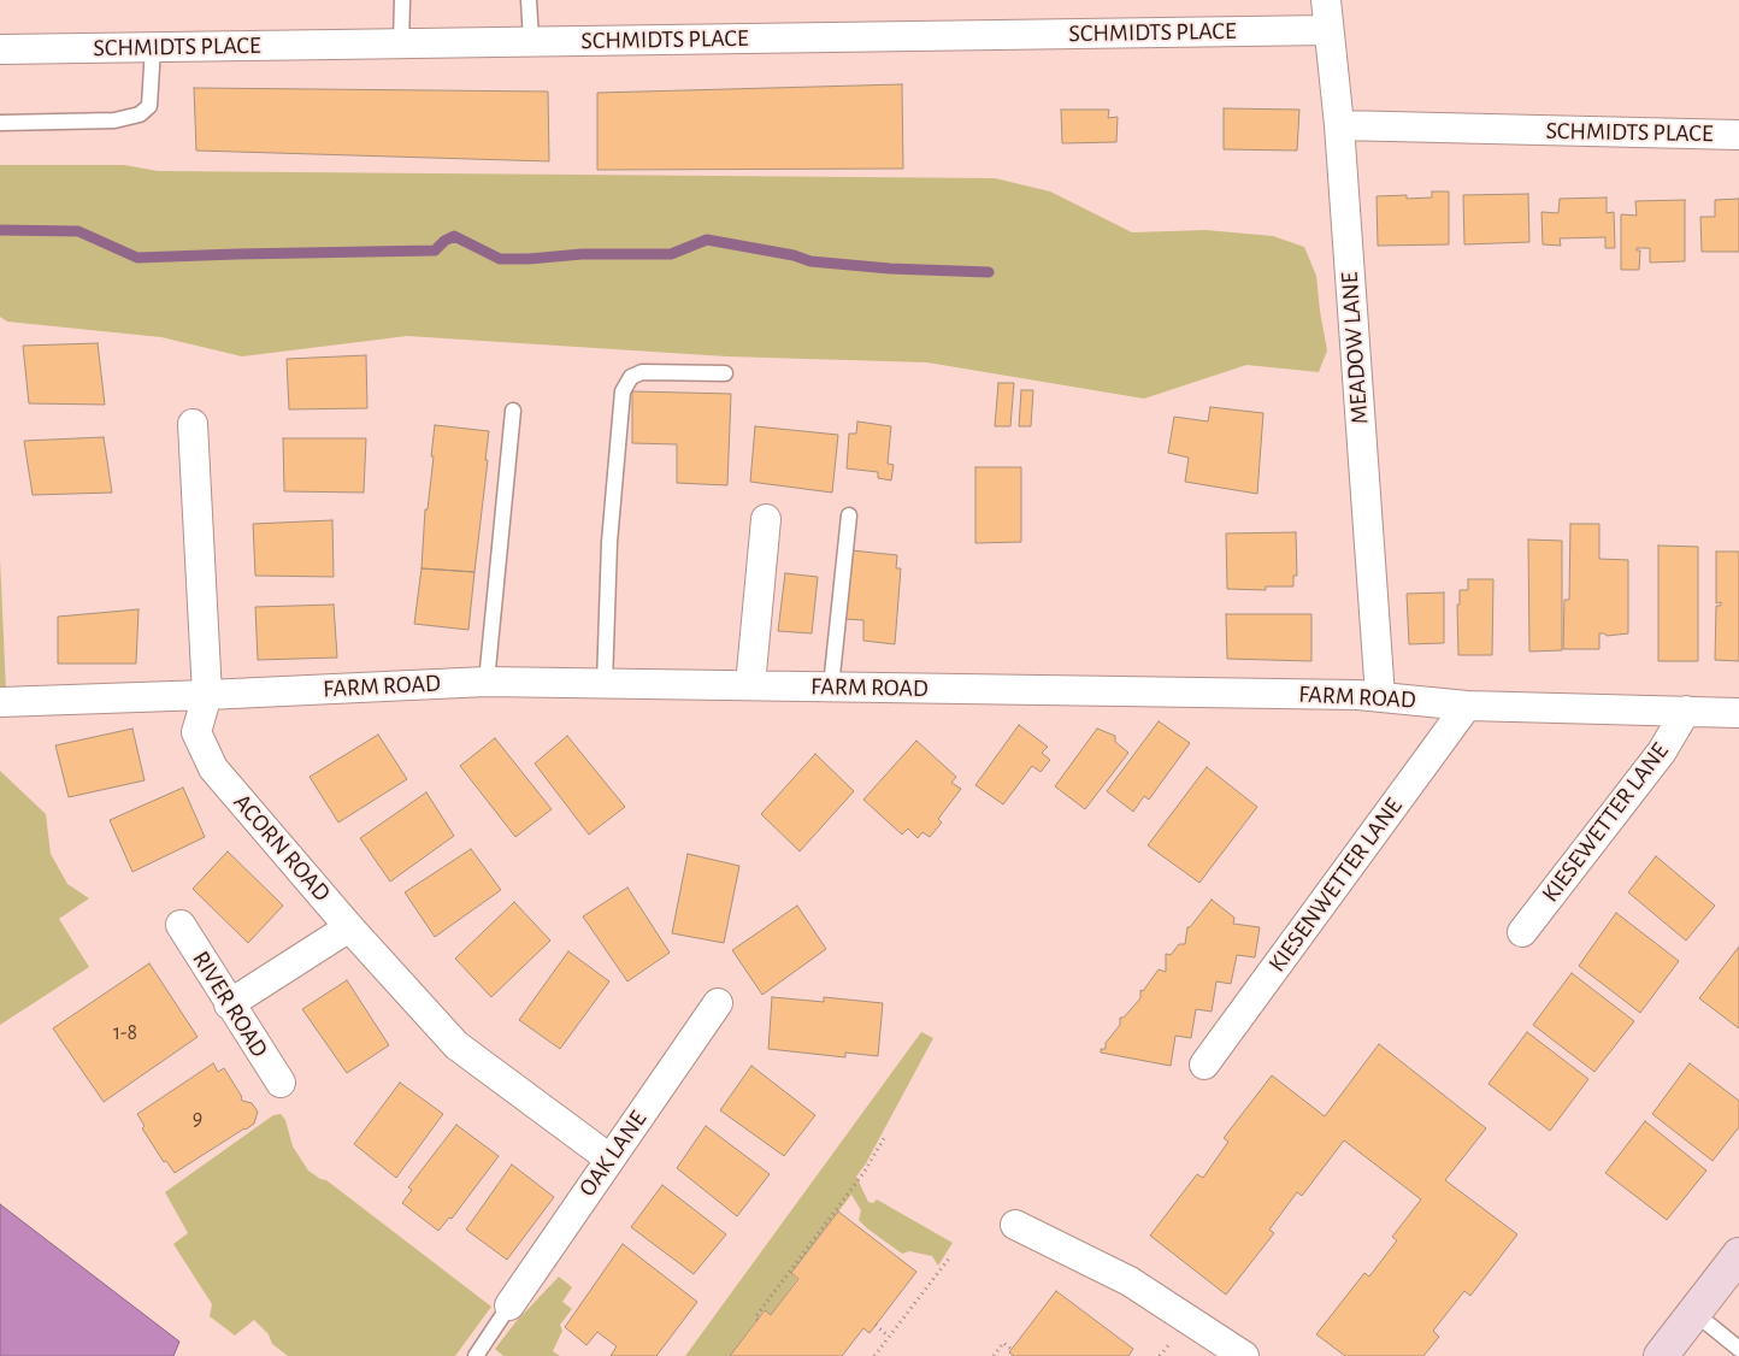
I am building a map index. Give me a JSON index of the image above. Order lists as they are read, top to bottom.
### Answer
{
  "streets": {
    "street": [
      "SCHMIDTS PLACE",
      "MEADOW LANE",
      "FARM ROAD",
      "KIESEWETTER LANE",
      "ACORN ROAD",
      "KIESENWETTER LANE",
      "RIVER ROAD",
      "OAK LANE"
    ]
  },
  "crossings": [
    ["SCHMIDTS PLACE", "MEADOW LANE"],
    ["MEADOW LANE", "FARM ROAD"],
    ["FARM ROAD", "KIESEWETTER LANE"],
    ["FARM ROAD", "ACORN ROAD"],
    ["FARM ROAD", "KIESENWETTER LANE"],
    ["ACORN ROAD", "OAK LANE"]
  ],
  "house_numbers": ["1-8", "9"]
}
